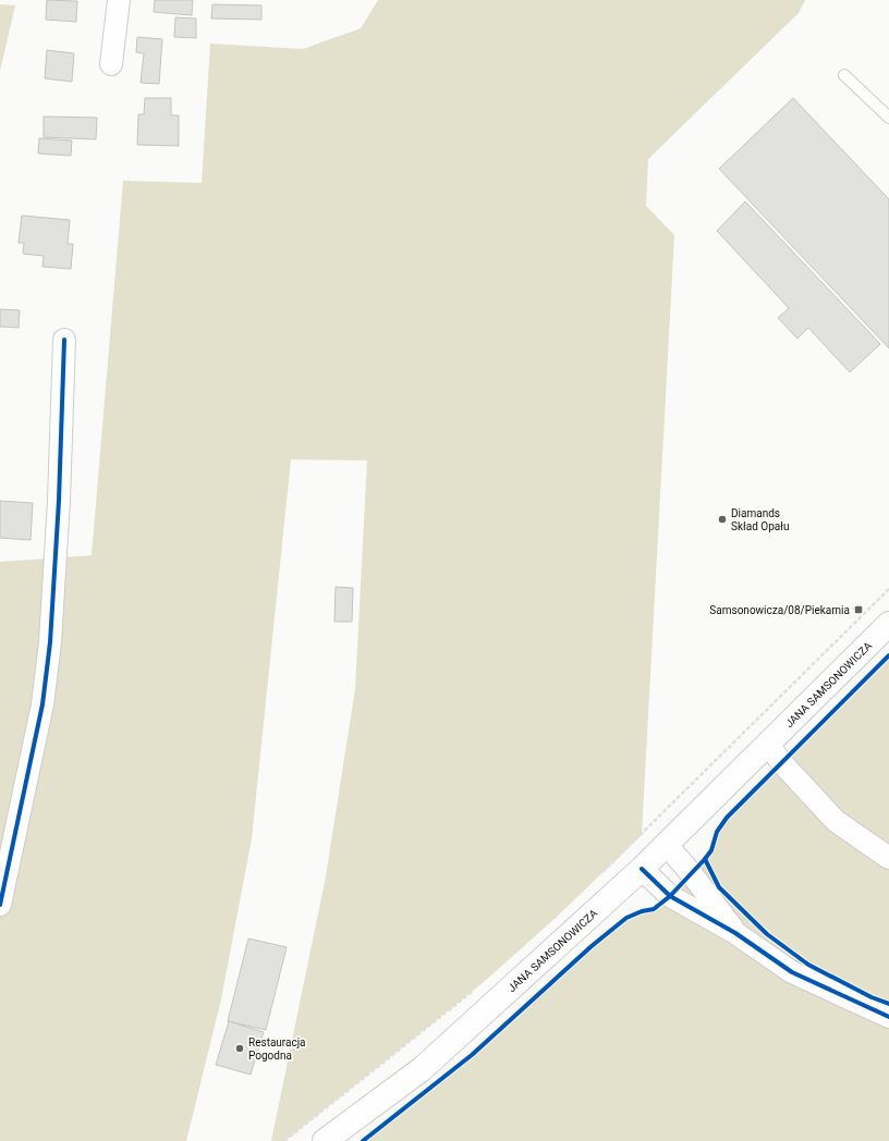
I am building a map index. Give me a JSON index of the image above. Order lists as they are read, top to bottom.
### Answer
{
  "streets": {
    "main road": ["JANA SAMSONOWICZA"]
  },
  "places": {
    "other": ["Diamands Skład Opału", "Restauracja Pogodna"],
    "transit": ["Samsonowicza/08/Piekarnia"]
  }
}
